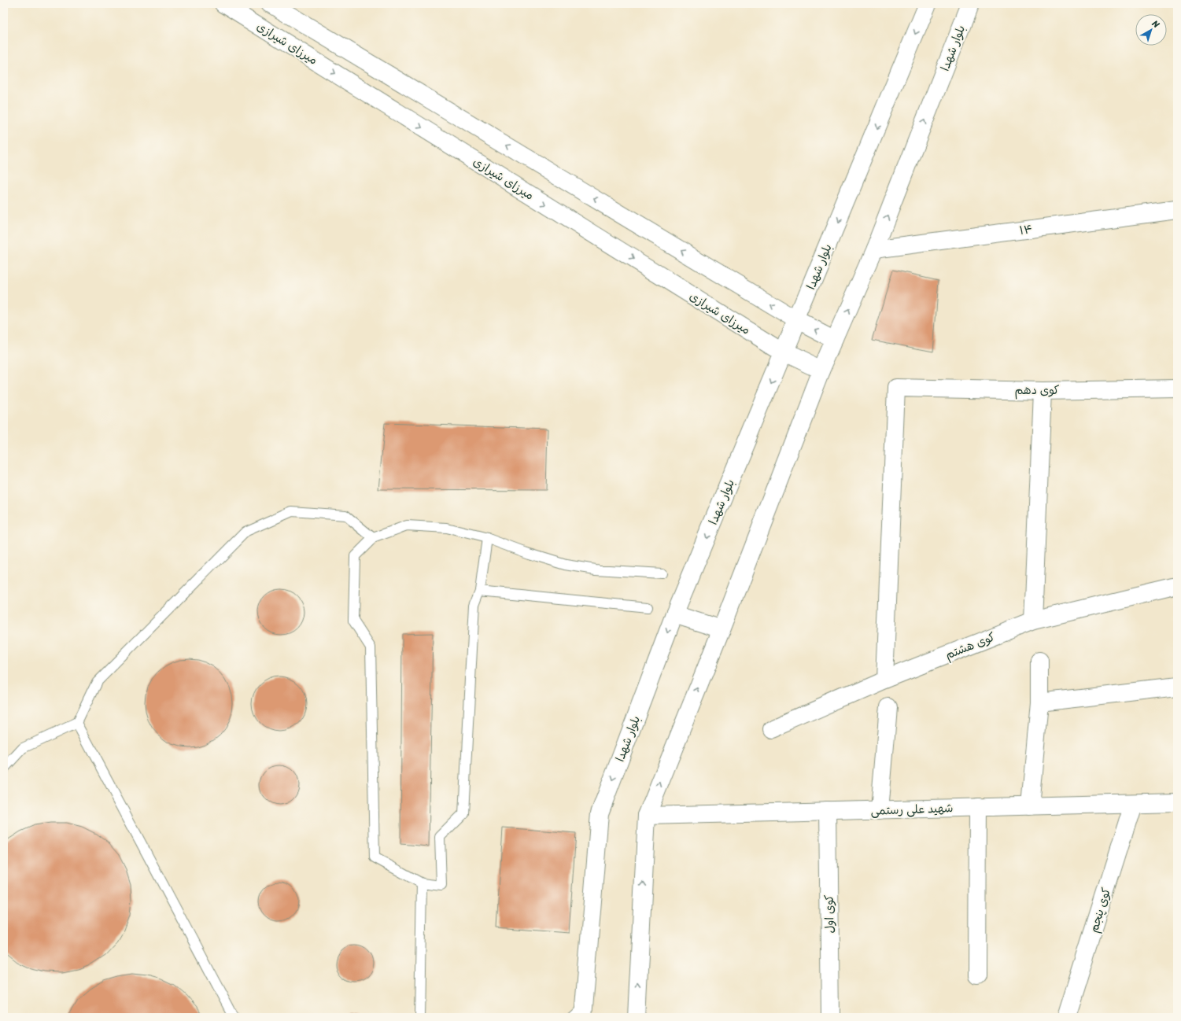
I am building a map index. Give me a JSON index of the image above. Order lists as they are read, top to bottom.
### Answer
{
  "streets": {
    "main road": [
      "میرزای شیرازی",
      "بلوار شهدا",
      "۱۴",
      "کوی دهم",
      "کوی هشتم",
      "شهید علی رستمی",
      "کوی پنجم",
      "کوی اول"
    ]
  },
  "crossings": [
    ["میرزای شیرازی", "بلوار شهدا"],
    ["بلوار شهدا", "۱۴"],
    ["بلوار شهدا", "شهید علی رستمی"],
    ["کوی دهم", "کوی هشتم"],
    ["شهید علی رستمی", "کوی پنجم"],
    ["شهید علی رستمی", "کوی اول"]
  ],
  "north": "top right"
}
